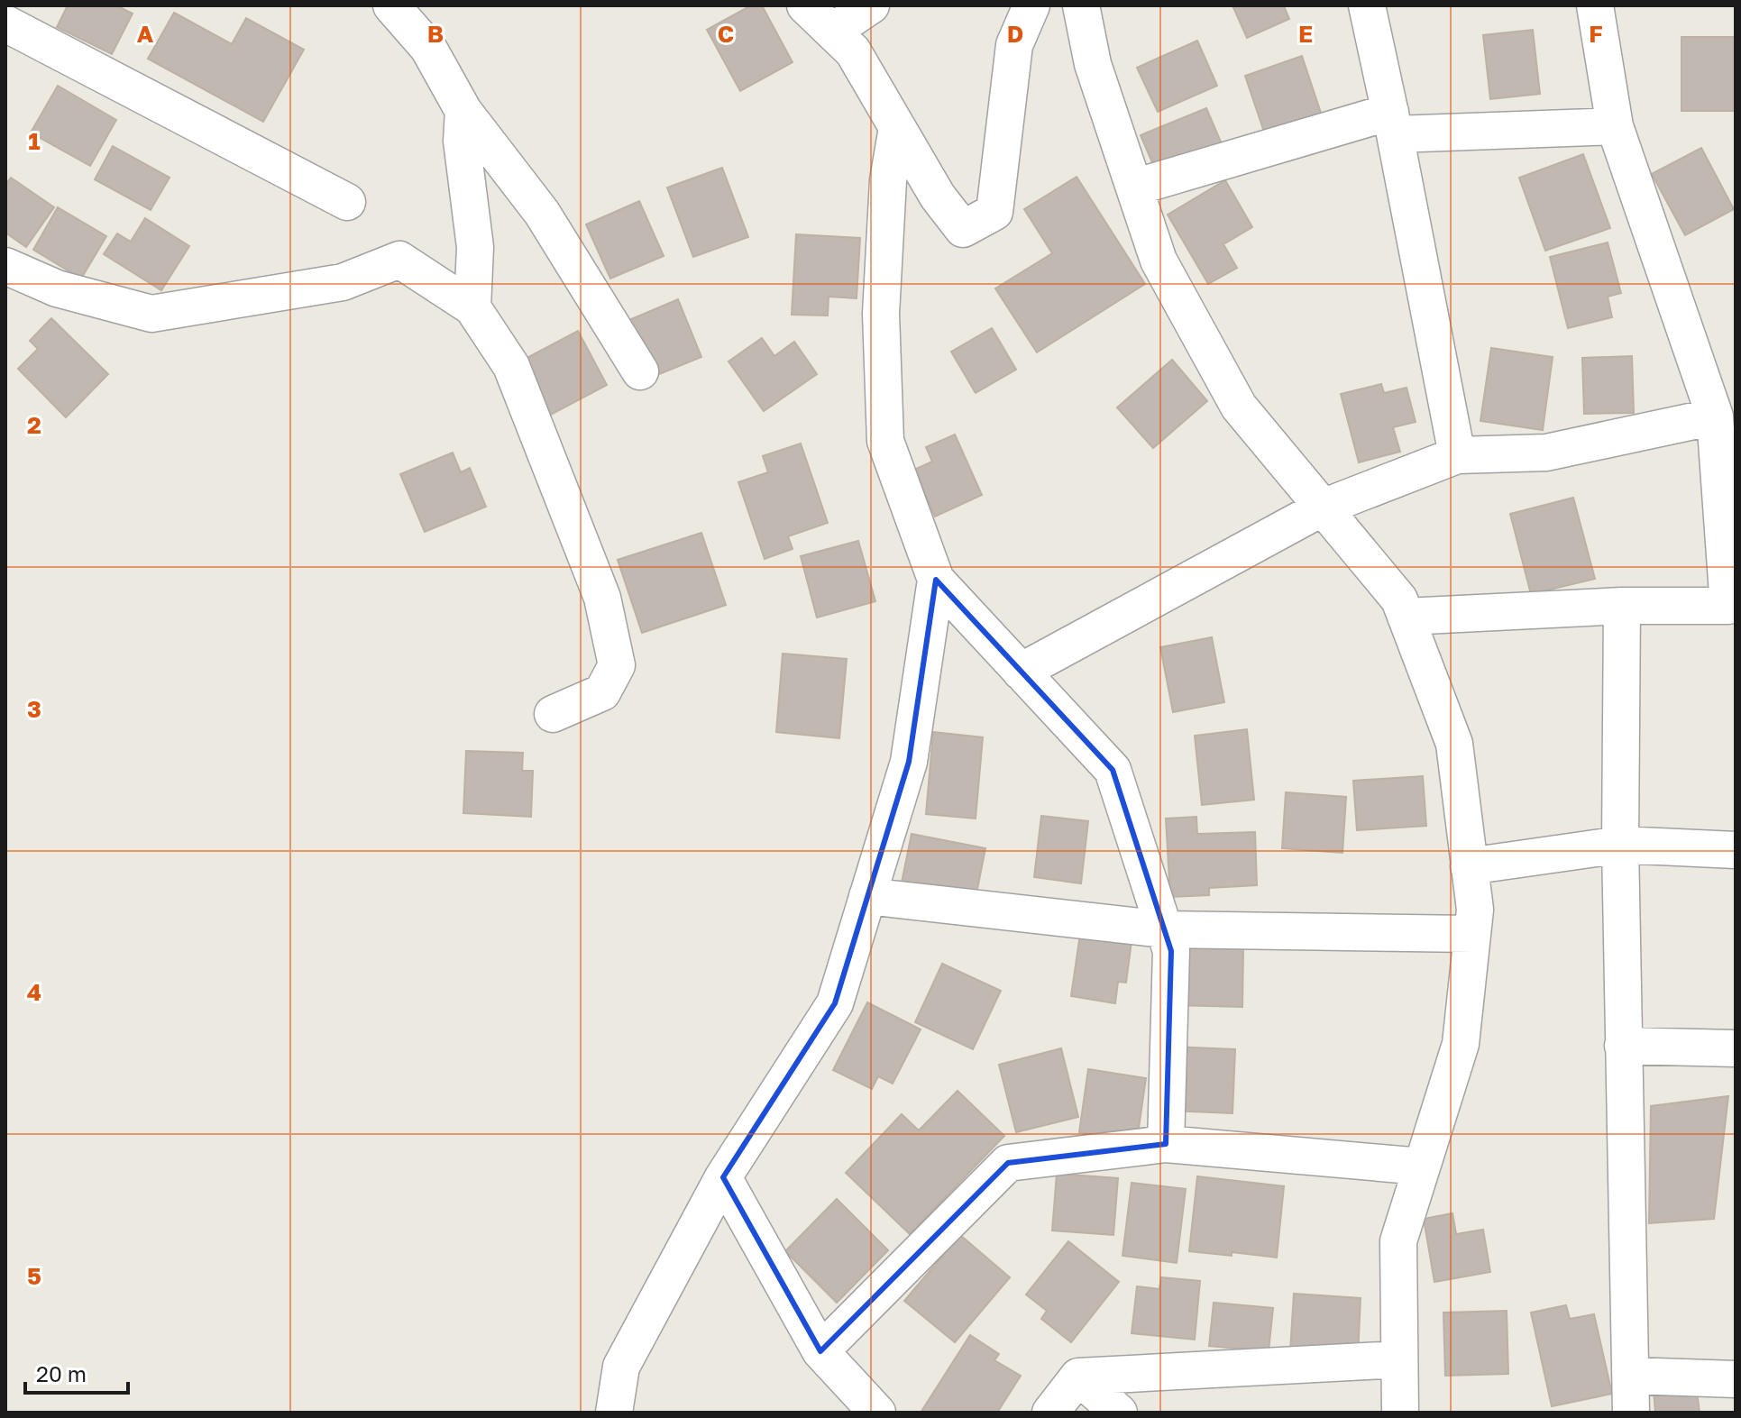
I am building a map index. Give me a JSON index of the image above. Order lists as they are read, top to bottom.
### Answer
{
  "scale_bar": "20 m",
  "grid": {
    "columns": [
      "A",
      "B",
      "C",
      "D",
      "E",
      "F"
    ],
    "rows": [
      "1",
      "2",
      "3",
      "4",
      "5"
    ]
  }
}
